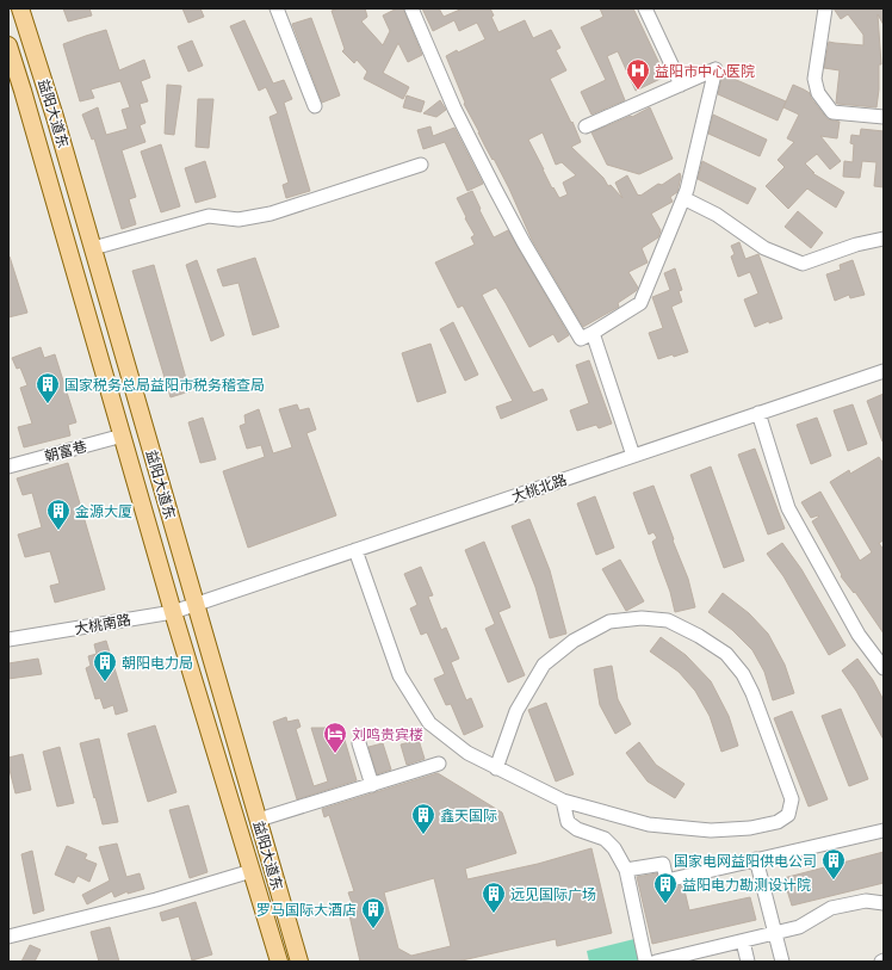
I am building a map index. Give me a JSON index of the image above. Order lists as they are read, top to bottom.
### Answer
{
  "streets": {
    "main road": ["益阳大道东"],
    "street": ["朝富巷", "大桃北路", "大桃南路"]
  },
  "crossings": [
    ["益阳大道东", "大桃北路"],
    ["益阳大道东", "大桃南路"],
    ["大桃北路", "大桃南路"]
  ],
  "places": {
    "hospital": ["益阳市中心医院"],
    "building": [
      "国家税务总局益阳市税务稽查局",
      "金源大厦",
      "朝阳电力局",
      "鑫天国际",
      "国家电网益阳供电公司",
      "益阳电力勘测设计院",
      "远见国际广场",
      "罗马国际大酒店"
    ],
    "hotel": ["刘鸣贵宾楼"]
  }
}
